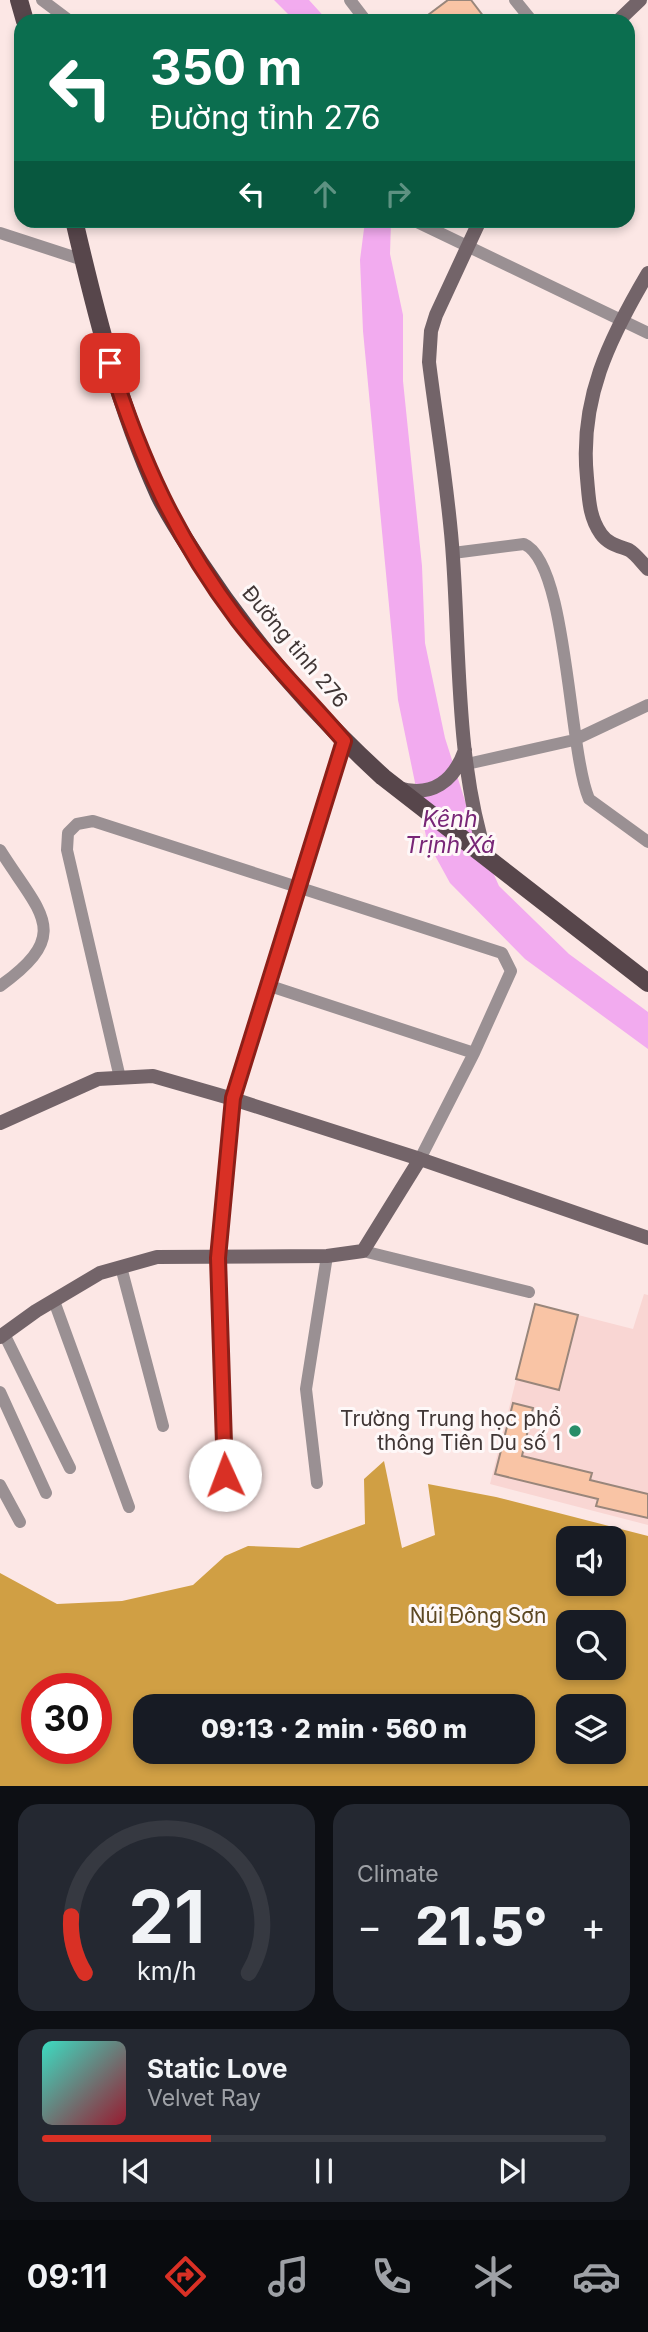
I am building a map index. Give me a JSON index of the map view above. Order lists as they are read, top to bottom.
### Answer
{
  "streets": {
    "main road": ["Đường tỉnh 276"]
  },
  "water": ["Kênh Trịnh Xá"],
  "parks": ["Núi Đông Sơn"],
  "places": ["Trường Trung học phổ thông Tiên Du số 1"],
  "page": {
    "turn": ["350 m", "Đường tỉnh 276"],
    "limit": "30",
    "trip": "09:13 · 2 min · 560 m",
    "tile": "Climate",
    "heat": ["−", "21.5°", "+"],
    "song": ["Static Love", "Velvet Ray"],
    "tabs": "09:11",
    "gauge": ["21", "km/h"]
  }
}
